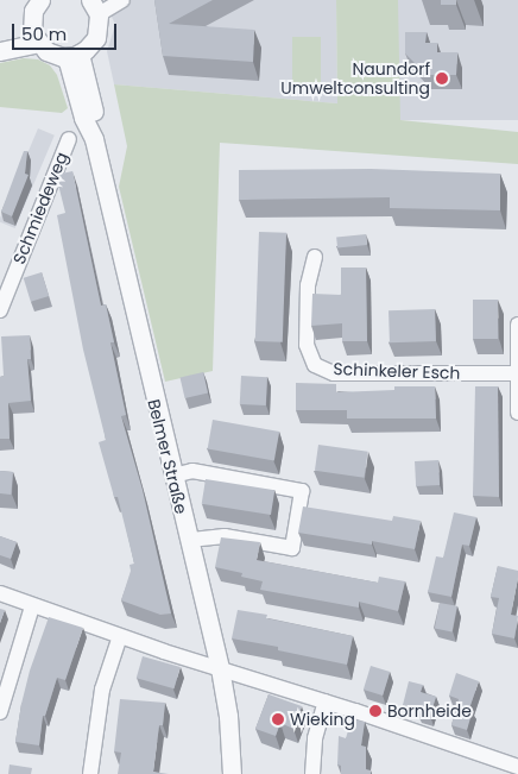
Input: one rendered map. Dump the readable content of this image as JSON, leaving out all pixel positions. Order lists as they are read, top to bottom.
{
  "streets": {
    "street": ["Schmiedeweg", "Schinkeler Esch", "Belmer Straße"]
  },
  "places": ["Naundorf Umweltconsulting", "Bornheide", "Wieking"],
  "scale_bar": "50 m"
}
